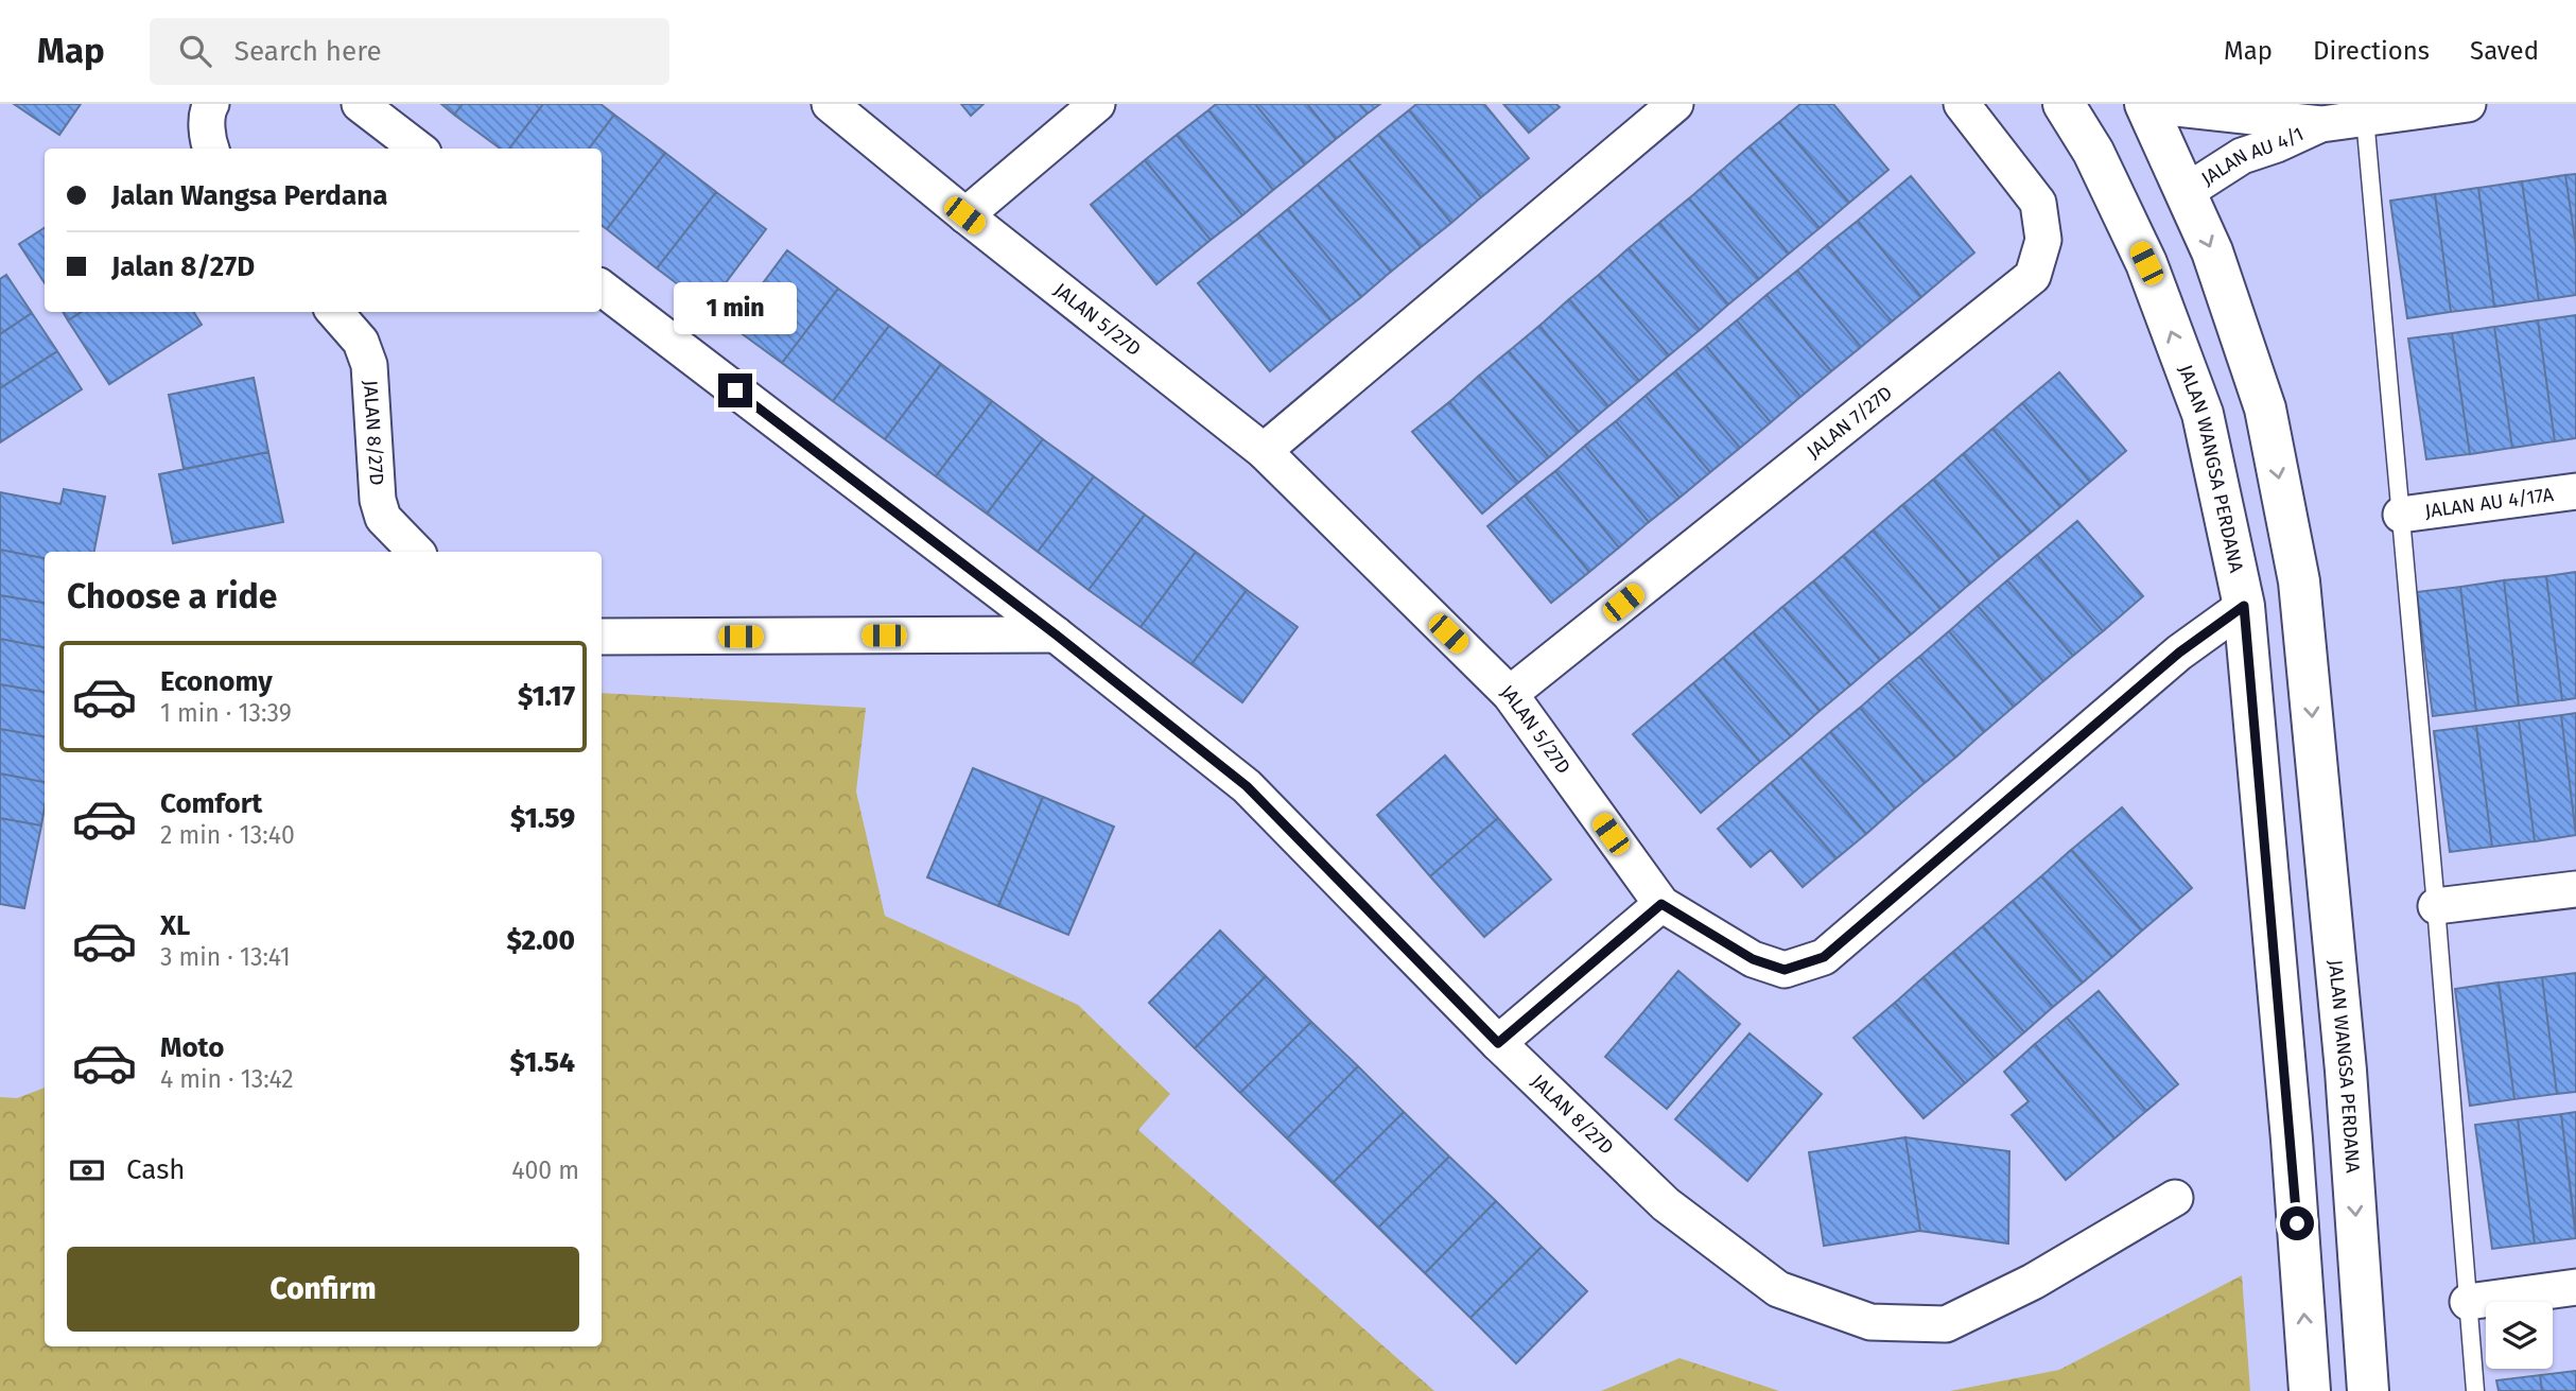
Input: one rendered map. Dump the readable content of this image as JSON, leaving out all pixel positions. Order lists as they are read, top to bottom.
{
  "streets": {
    "main road": ["JALAN WANGSA PERDANA"],
    "street": [
      "JALAN AU 4/1",
      "JALAN 5/27D",
      "JALAN 7/27D",
      "JALAN 8/27D",
      "JALAN AU 4/17A"
    ]
  },
  "crossings": [
    ["JALAN AU 4/1", "JALAN WANGSA PERDANA"],
    ["JALAN 5/27D", "JALAN 7/27D"],
    ["JALAN 5/27D", "JALAN WANGSA PERDANA"]
  ],
  "page": {
    "header": "Map",
    "search": "Search here",
    "nav": ["Map", "Directions", "Saved"],
    "banner": ["Jalan Wangsa Perdana", "Jalan 8/27D"],
    "bubble": "1 min",
    "heading": "Choose a ride",
    "list": [
      {
        "name": "Economy",
        "note": "1 min · 13:39",
        "value": "$1.17"
      },
      {
        "name": "Comfort",
        "note": "2 min · 13:40",
        "value": "$1.59"
      },
      {
        "name": "XL",
        "note": "3 min · 13:41",
        "value": "$2.00"
      },
      {
        "name": "Moto",
        "note": "4 min · 13:42",
        "value": "$1.54"
      }
    ],
    "pay": ["Cash", "400 m"],
    "buttons": "Confirm"
  }
}
